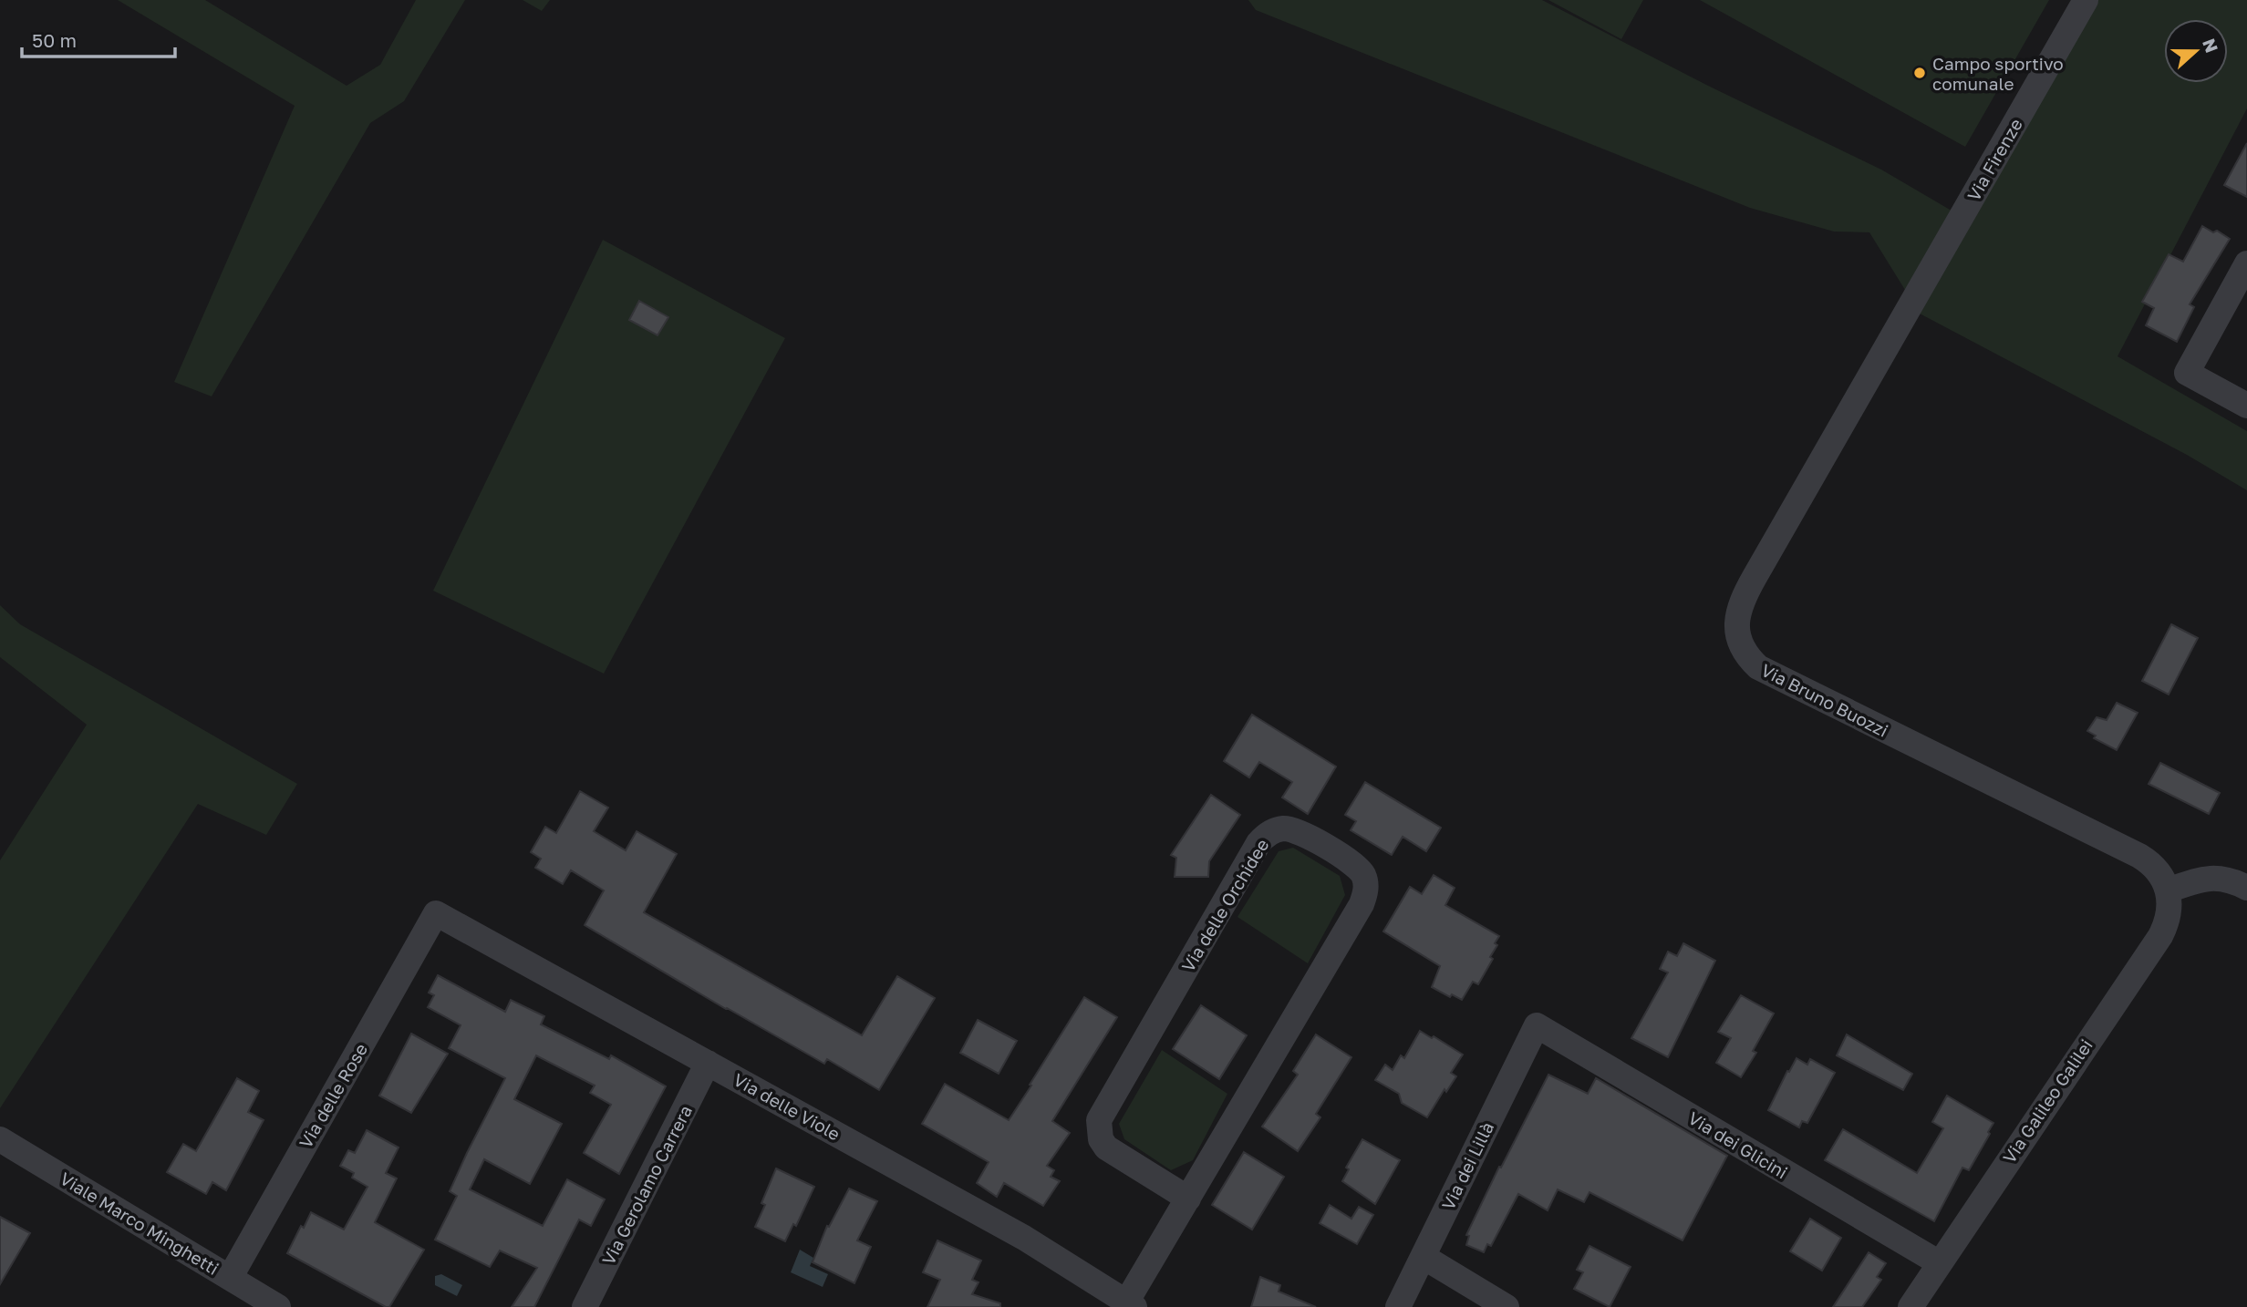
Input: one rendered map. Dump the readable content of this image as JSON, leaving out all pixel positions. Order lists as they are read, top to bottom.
{
  "streets": {
    "street": [
      "Via Firenze",
      "Via Bruno Buozzi",
      "Via delle Orchidee",
      "Via delle Rose",
      "Via Galileo Galilei",
      "Via delle Viole",
      "Via dei Glicini",
      "Via dei Lillà",
      "Via Gerolamo Carrera",
      "Viale Marco Minghetti"
    ]
  },
  "crossings": [
    ["Via Firenze", "Via Bruno Buozzi"],
    ["Via Bruno Buozzi", "Via Galileo Galilei"],
    ["Via delle Orchidee", "Via delle Viole"],
    ["Via delle Rose", "Via delle Viole"],
    ["Via delle Rose", "Viale Marco Minghetti"],
    ["Via Galileo Galilei", "Via dei Glicini"],
    ["Via delle Viole", "Via Gerolamo Carrera"],
    ["Via dei Glicini", "Via dei Lillà"]
  ],
  "places": ["Campo sportivo comunale"],
  "scale_bar": "50 m",
  "north": "right"
}
